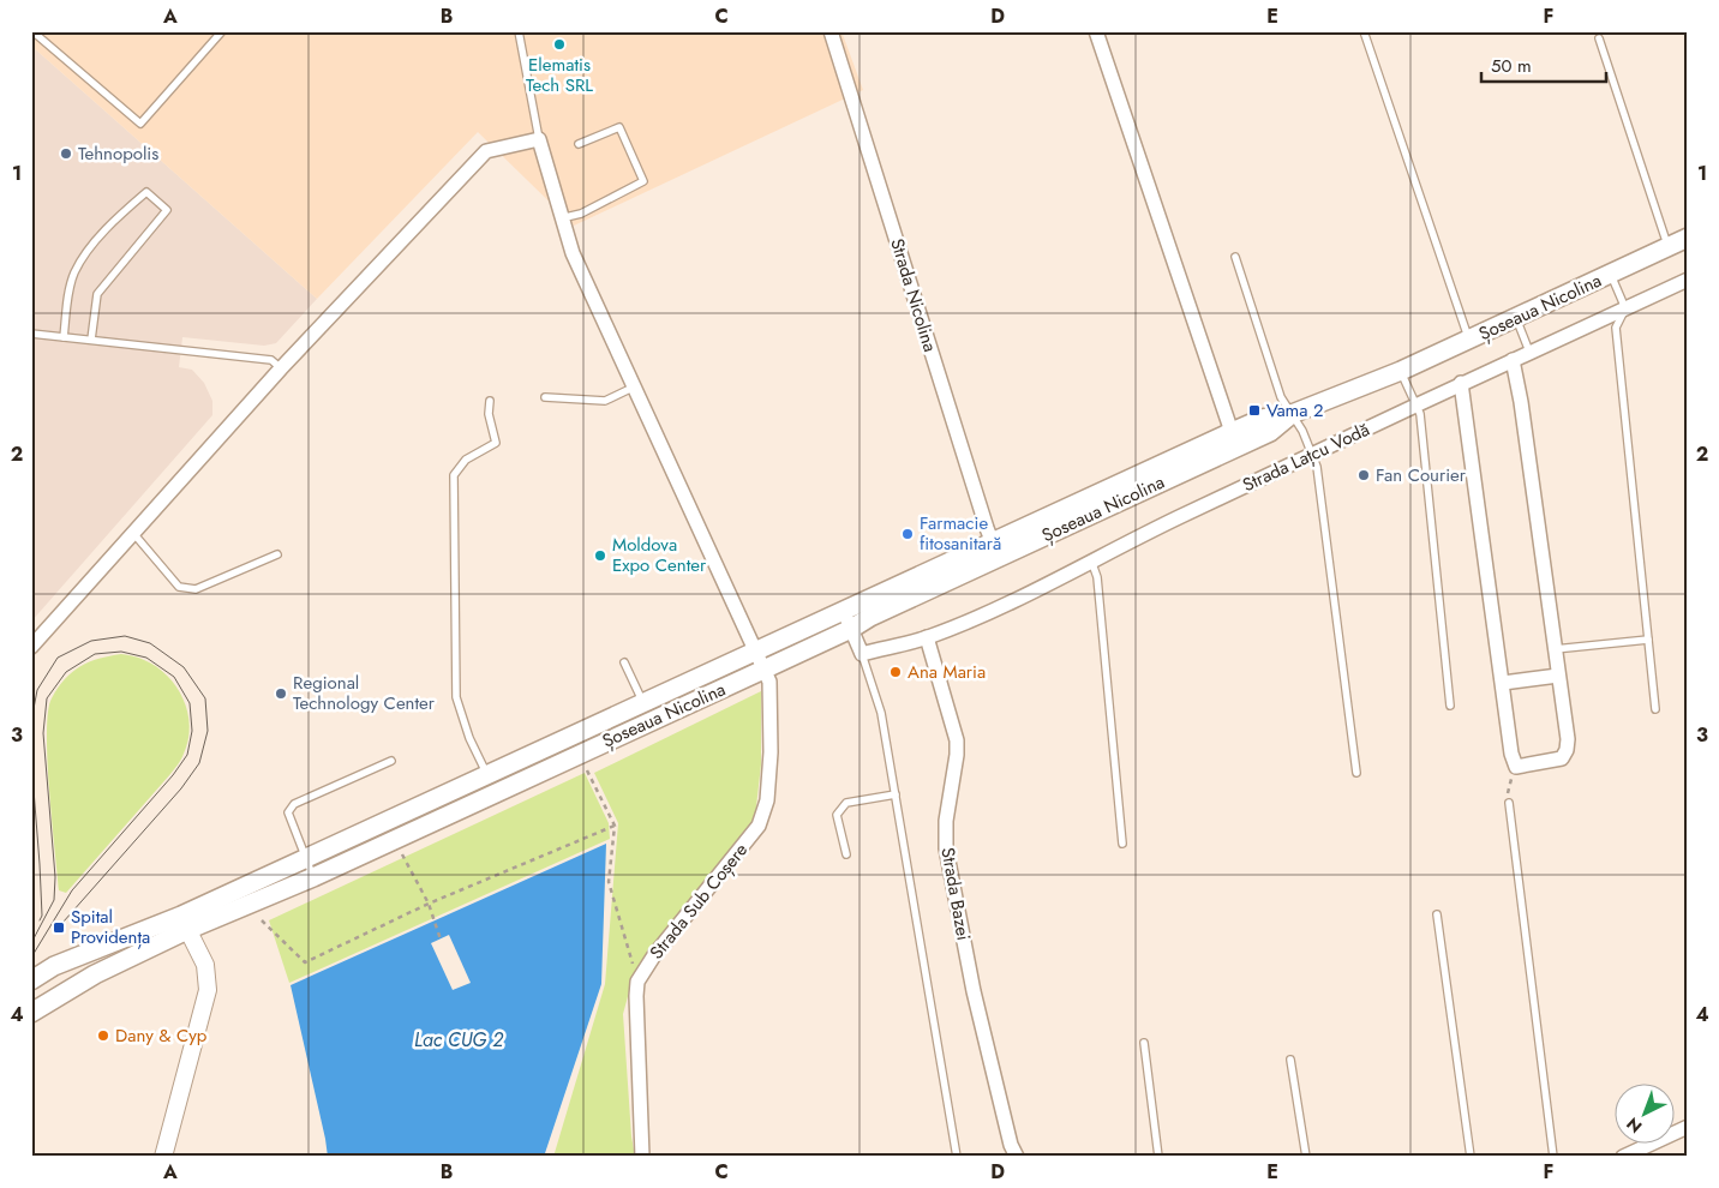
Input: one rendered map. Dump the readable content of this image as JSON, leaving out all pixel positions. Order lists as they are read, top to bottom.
{
  "streets": {
    "main road": ["Șoseaua Nicolina"],
    "street": [
      "Strada Nicolina",
      "Strada Lațcu Vodă",
      "Strada Bazei",
      "Strada Sub Coșere"
    ]
  },
  "crossings": [
    ["Strada Nicolina", "Șoseaua Nicolina"],
    ["Șoseaua Nicolina", "Strada Sub Coșere"],
    ["Strada Lațcu Vodă", "Strada Bazei"]
  ],
  "water": ["Lac CUG 2"],
  "places": {
    "other": [
      "Elematis Tech SRL",
      "Tehnopolis",
      "Fan Courier",
      "Farmacie fitosanitară",
      "Moldova Expo Center",
      "Ana Maria",
      "Regional Technology Center",
      "Dany & Cyp"
    ],
    "transit": ["Vama 2", "Spital Providența"]
  },
  "scale_bar": "50 m",
  "north": "bottom left",
  "grid": {
    "columns": [
      "A",
      "B",
      "C",
      "D",
      "E",
      "F"
    ],
    "rows": [
      "1",
      "2",
      "3",
      "4"
    ]
  }
}
